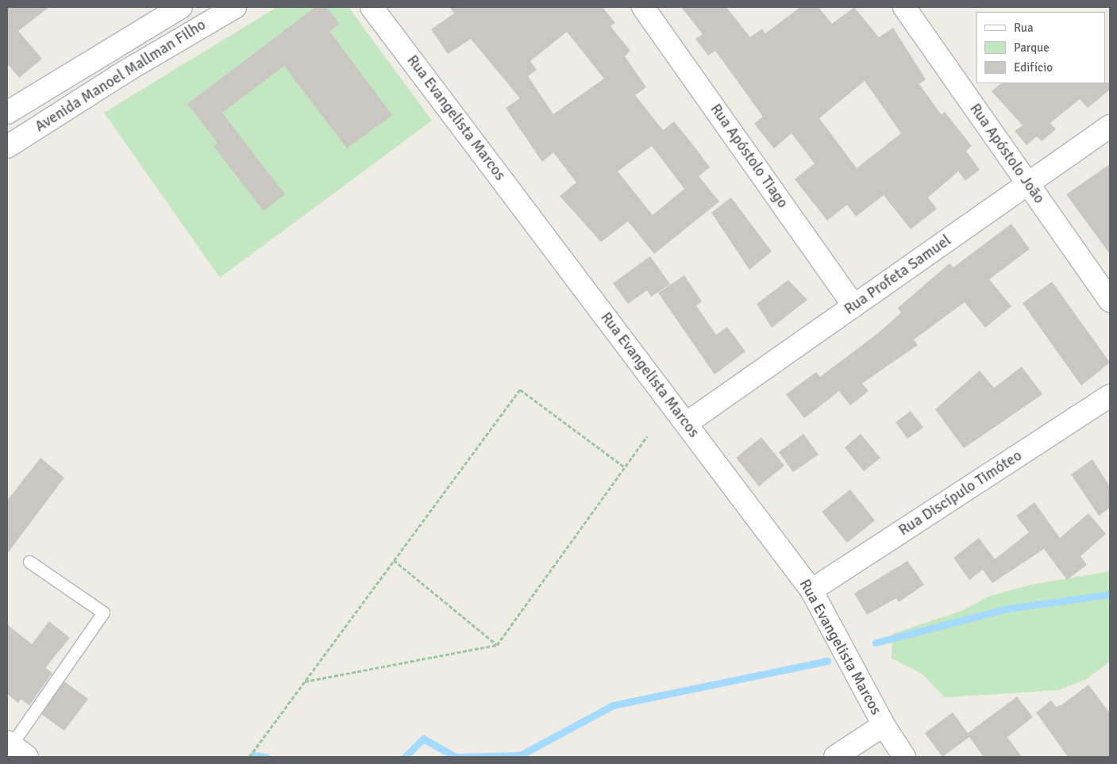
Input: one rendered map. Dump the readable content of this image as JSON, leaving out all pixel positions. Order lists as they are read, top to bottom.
{
  "streets": {
    "street": [
      "Avenida Manoel Mallman Filho",
      "Rua Evangelista Marcos",
      "Rua Apóstolo João",
      "Rua Apóstolo Tiago",
      "Rua Profeta Samuel",
      "Rua Discípulo Timóteo"
    ]
  },
  "crossings": [
    ["Rua Evangelista Marcos", "Rua Profeta Samuel"],
    ["Rua Evangelista Marcos", "Rua Discípulo Timóteo"],
    ["Rua Apóstolo João", "Rua Profeta Samuel"],
    ["Rua Apóstolo Tiago", "Rua Profeta Samuel"]
  ],
  "legend": ["Rua", "Parque", "Edifício"]
}
